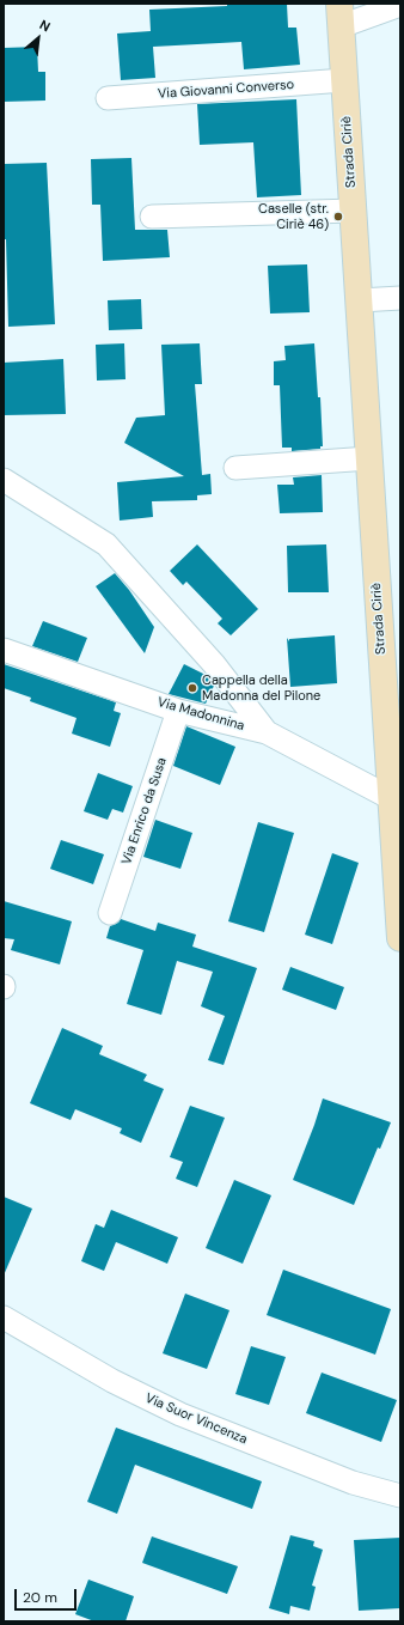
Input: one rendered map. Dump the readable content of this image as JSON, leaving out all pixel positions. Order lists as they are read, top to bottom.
{
  "streets": {
    "street": [
      "Via Giovanni Converso",
      "Strada Ciriè",
      "Via Madonnina",
      "Via Enrico da Susa",
      "Via Suor Vincenza"
    ]
  },
  "crossings": [
    ["Via Giovanni Converso", "Strada Ciriè"],
    ["Strada Ciriè", "Via Madonnina"],
    ["Via Madonnina", "Via Enrico da Susa"]
  ],
  "places": ["Caselle (str. Ciriè 46)", "Cappella della Madonna del Pilone"],
  "scale_bar": "20 m",
  "north": "top right"
}
